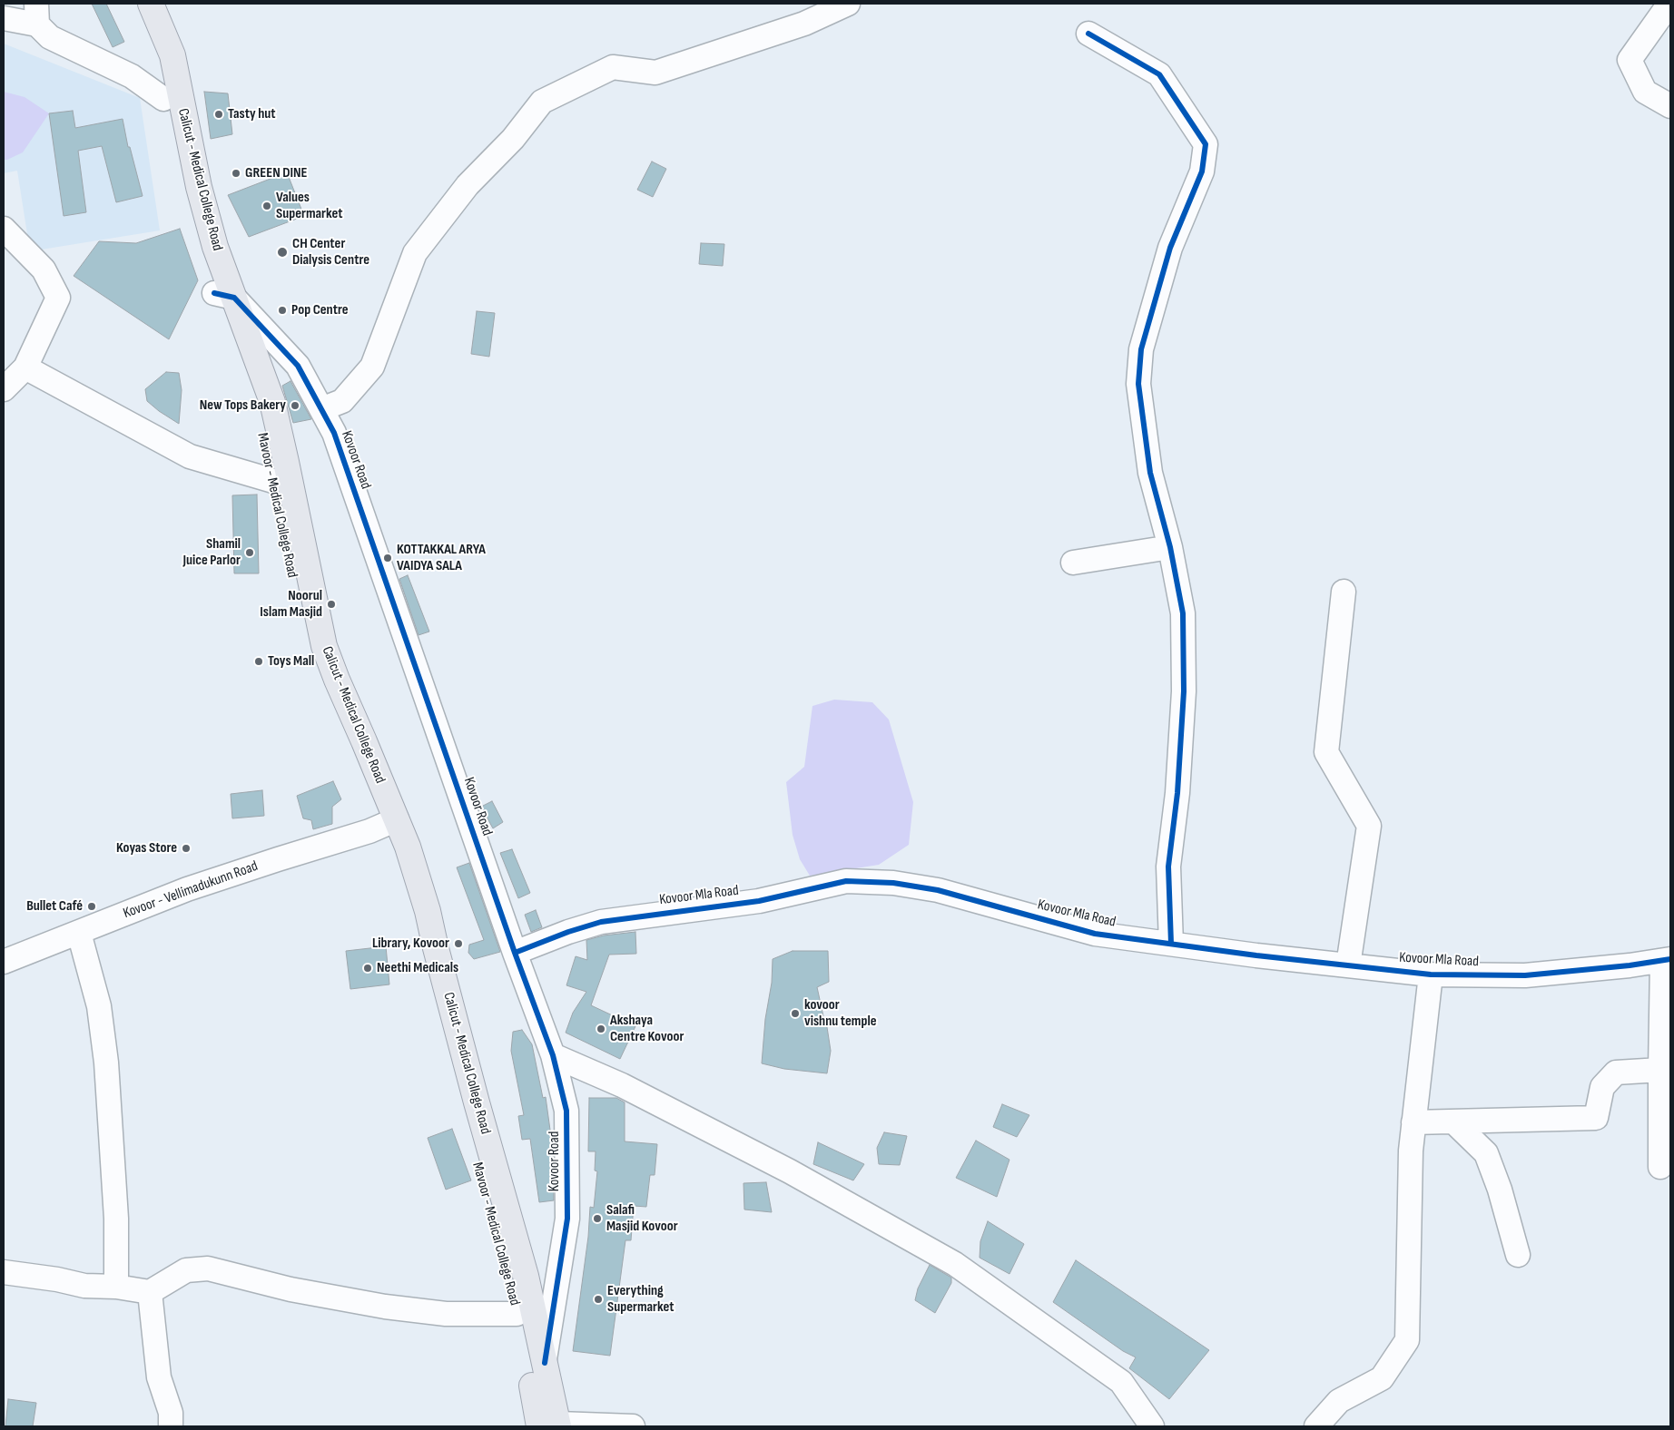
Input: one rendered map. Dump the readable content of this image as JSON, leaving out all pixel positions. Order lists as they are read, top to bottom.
{
  "streets": {
    "main road": ["Calicut - Medical College Road", "Mavoor - Medical College Road"],
    "street": ["Kovoor Road", "Kovoor - Vellimadukunn Road", "Kovoor Mla Road"]
  },
  "crossings": [
    ["Calicut - Medical College Road", "Kovoor Road"],
    ["Calicut - Medical College Road", "Mavoor - Medical College Road"],
    ["Calicut - Medical College Road", "Kovoor - Vellimadukunn Road"],
    ["Kovoor Road", "Mavoor - Medical College Road"],
    ["Kovoor Road", "Kovoor Mla Road"],
    ["Mavoor - Medical College Road", "Kovoor - Vellimadukunn Road"]
  ],
  "places": [
    "Tasty hut",
    "GREEN DINE",
    "Values Supermarket",
    "CH Center Dialysis Centre",
    "Pop Centre",
    "New Tops Bakery",
    "Shamil Juice Parlor",
    "KOTTAKKAL ARYA VAIDYA SALA",
    "Noorul Islam Masjid",
    "Toys Mall",
    "Koyas Store",
    "Bullet Café",
    "Library, Kovoor",
    "Neethi Medicals",
    "kovoor vishnu temple",
    "Akshaya Centre Kovoor",
    "Salafi Masjid Kovoor",
    "Everything Supermarket"
  ]
}
